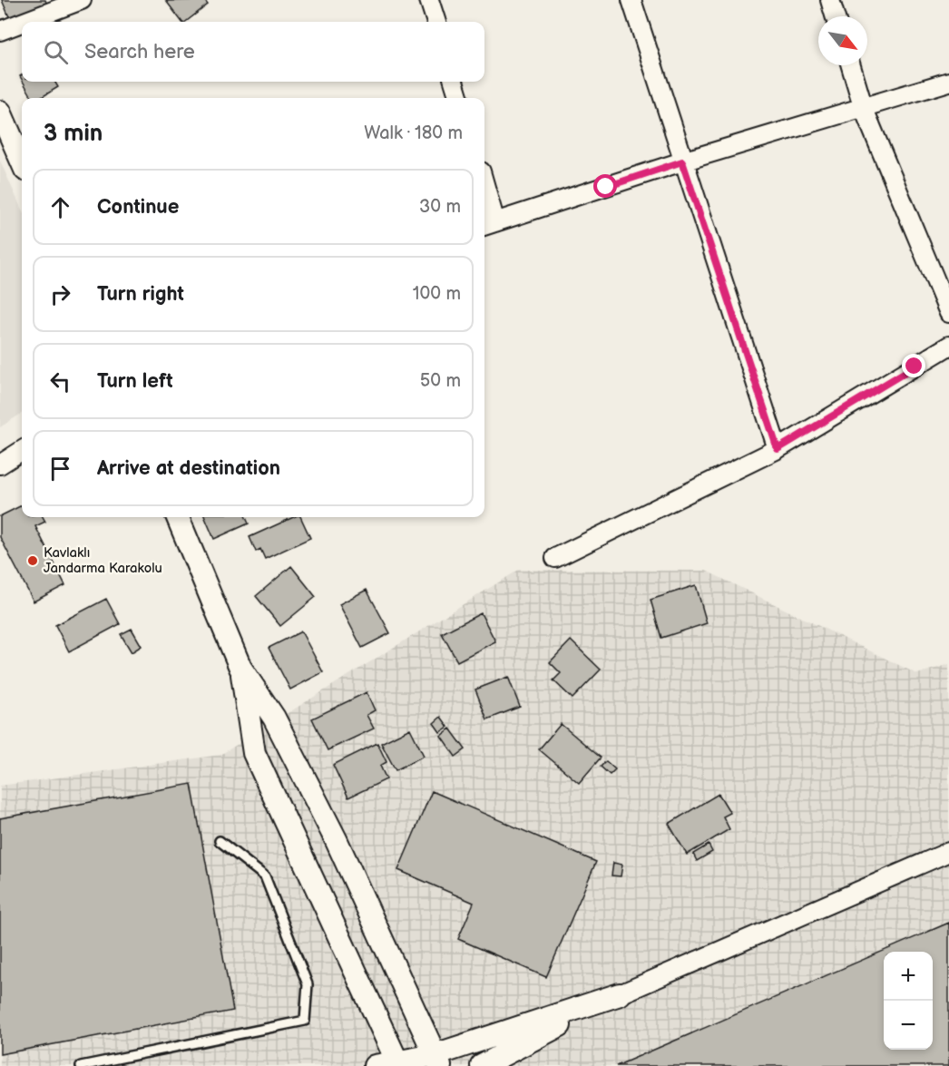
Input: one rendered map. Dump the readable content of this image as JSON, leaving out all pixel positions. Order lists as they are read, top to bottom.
{
  "places": ["Kavlaklı Jandarma Karakolu"],
  "north": "bottom right",
  "page": {
    "search": "Search here",
    "heading": ["3 min", "Walk · 180 m"],
    "list": [
      ["Continue", "30 m"],
      ["Turn right", "100 m"],
      ["Turn left", "50 m"],
      "Arrive at destination"
    ],
    "map_buttons": ["+", "−"]
  }
}
